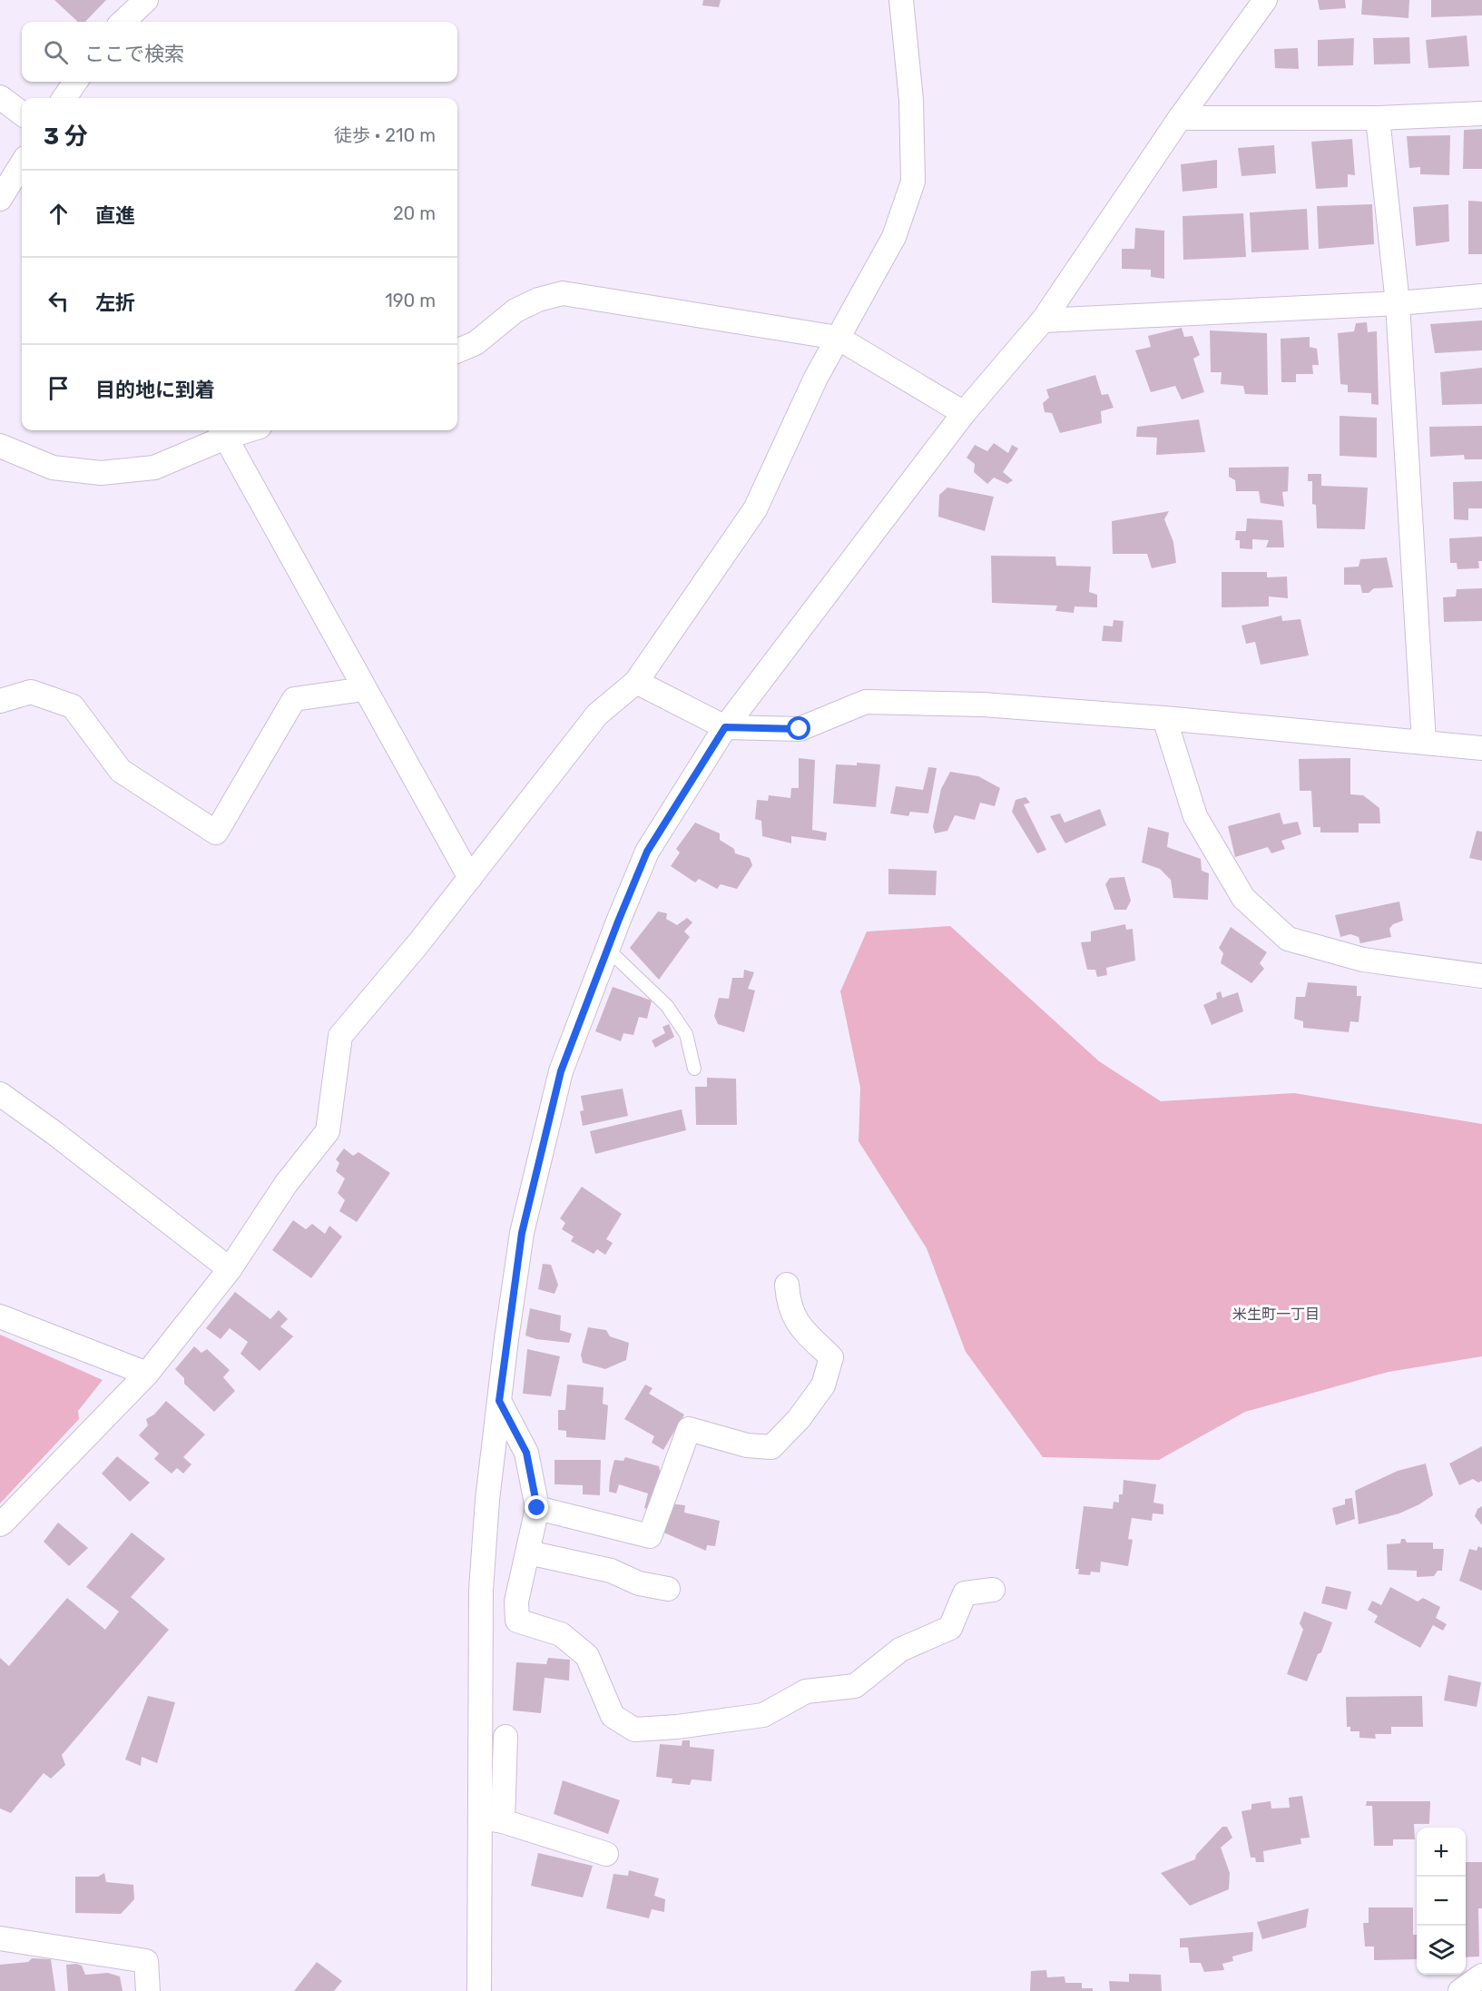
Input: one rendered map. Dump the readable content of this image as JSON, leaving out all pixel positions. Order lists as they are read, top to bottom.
{
  "districts": ["米生町一丁目"],
  "page": {
    "search": "ここで検索",
    "heading": ["3 分", "徒歩 · 210 m"],
    "list": [
      ["直進", "20 m"],
      ["左折", "190 m"],
      "目的地に到着"
    ],
    "map_buttons": ["+", "−"]
  }
}
